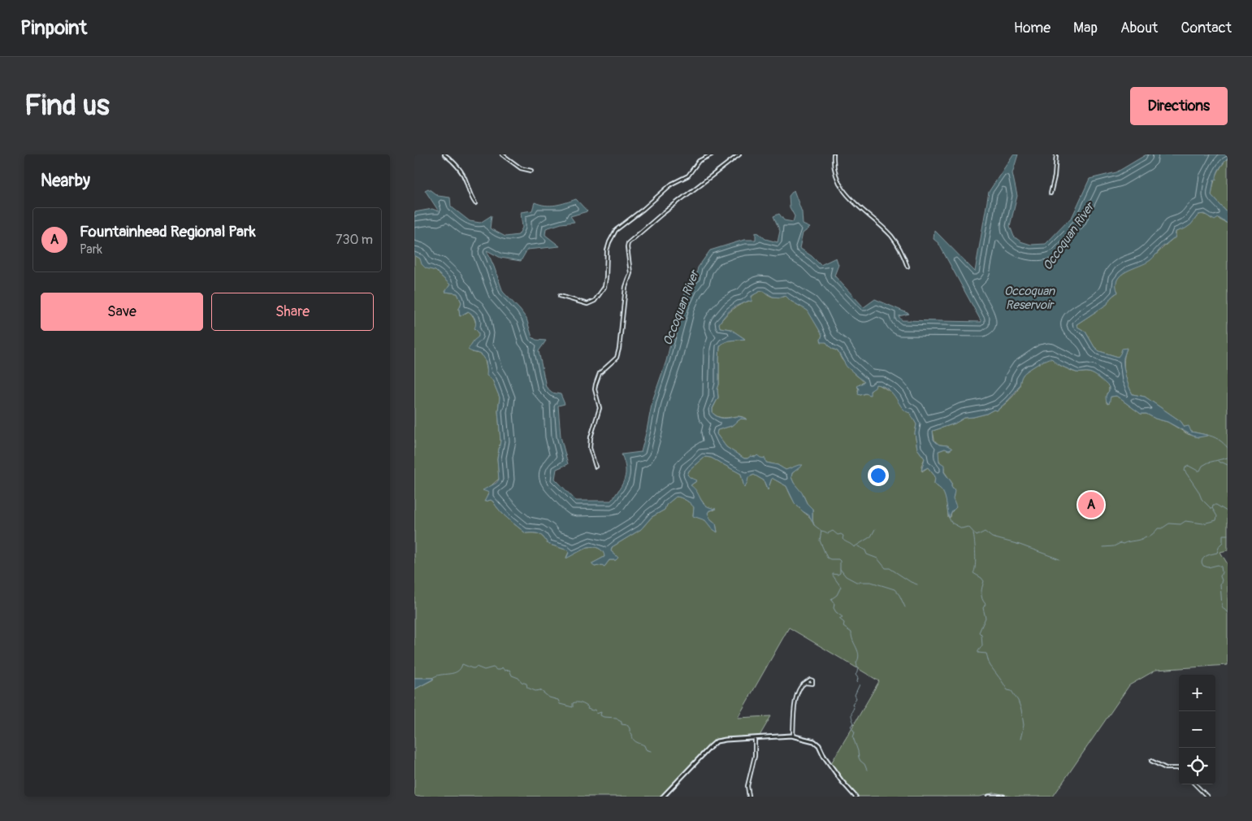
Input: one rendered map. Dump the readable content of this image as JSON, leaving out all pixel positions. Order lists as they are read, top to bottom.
{
  "water": ["Occoquan River", "Occoquan Reservoir"],
  "page": {
    "header": "Pinpoint",
    "nav": [
      "Home",
      "Map",
      "About",
      "Contact"
    ],
    "buttons": [
      "Directions",
      ["Save", "Share"]
    ],
    "title": "Find us",
    "heading": "Nearby",
    "list": [
      {
        "mark": "A",
        "name": "Fountainhead Regional Park",
        "note": "Park",
        "value": "730 m"
      }
    ],
    "pins": "A",
    "map_buttons": ["+", "−"]
  }
}
